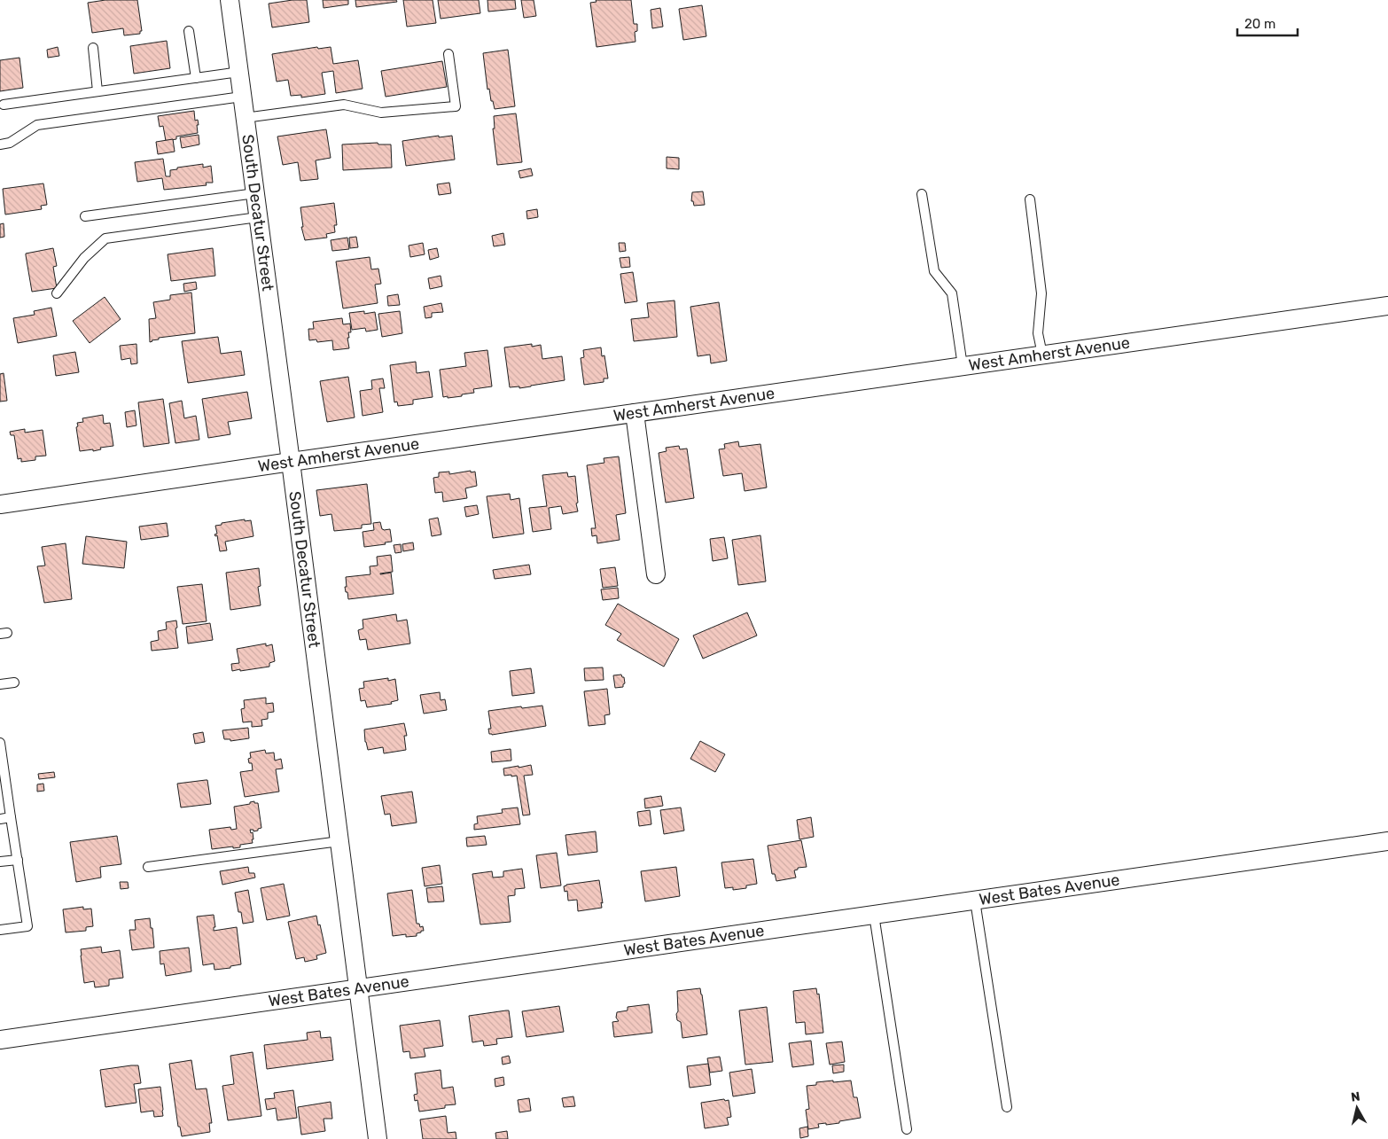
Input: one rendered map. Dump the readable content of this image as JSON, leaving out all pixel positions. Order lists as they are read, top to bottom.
{
  "streets": {
    "street": ["South Decatur Street", "West Amherst Avenue", "West Bates Avenue"]
  },
  "crossings": [
    ["South Decatur Street", "West Amherst Avenue"],
    ["South Decatur Street", "West Bates Avenue"]
  ],
  "scale_bar": "20 m",
  "north": "top"
}
